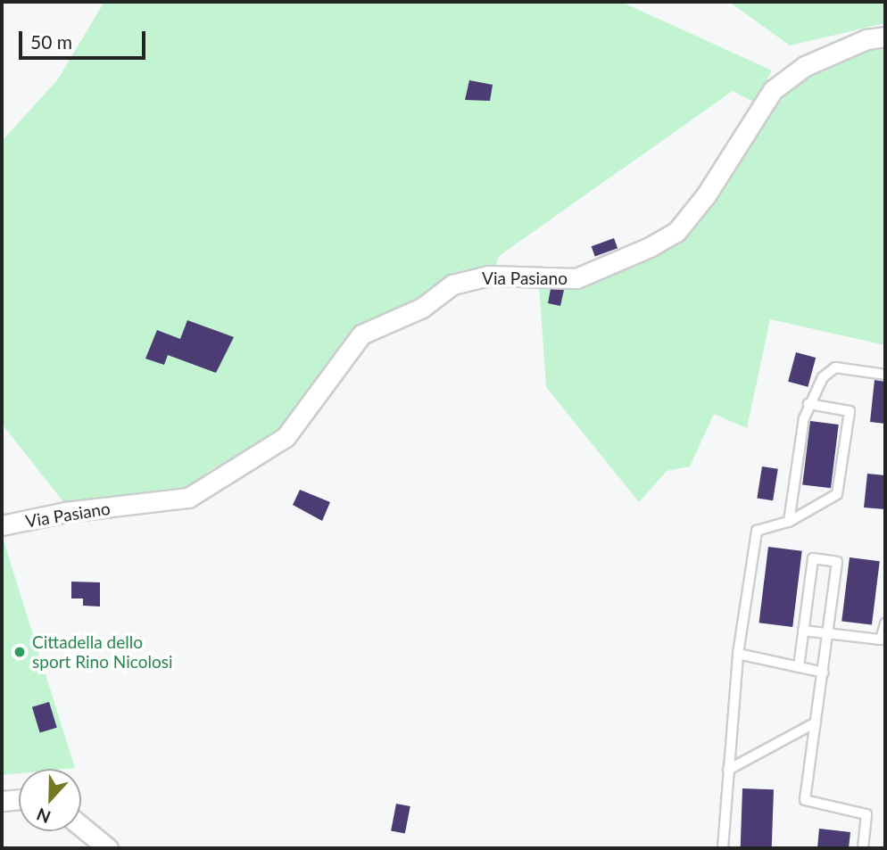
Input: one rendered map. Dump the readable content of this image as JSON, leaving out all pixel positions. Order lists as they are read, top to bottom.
{
  "streets": {
    "street": ["Via Pasiano"]
  },
  "places": ["Cittadella dello sport Rino Nicolosi"],
  "scale_bar": "50 m",
  "north": "bottom"
}
